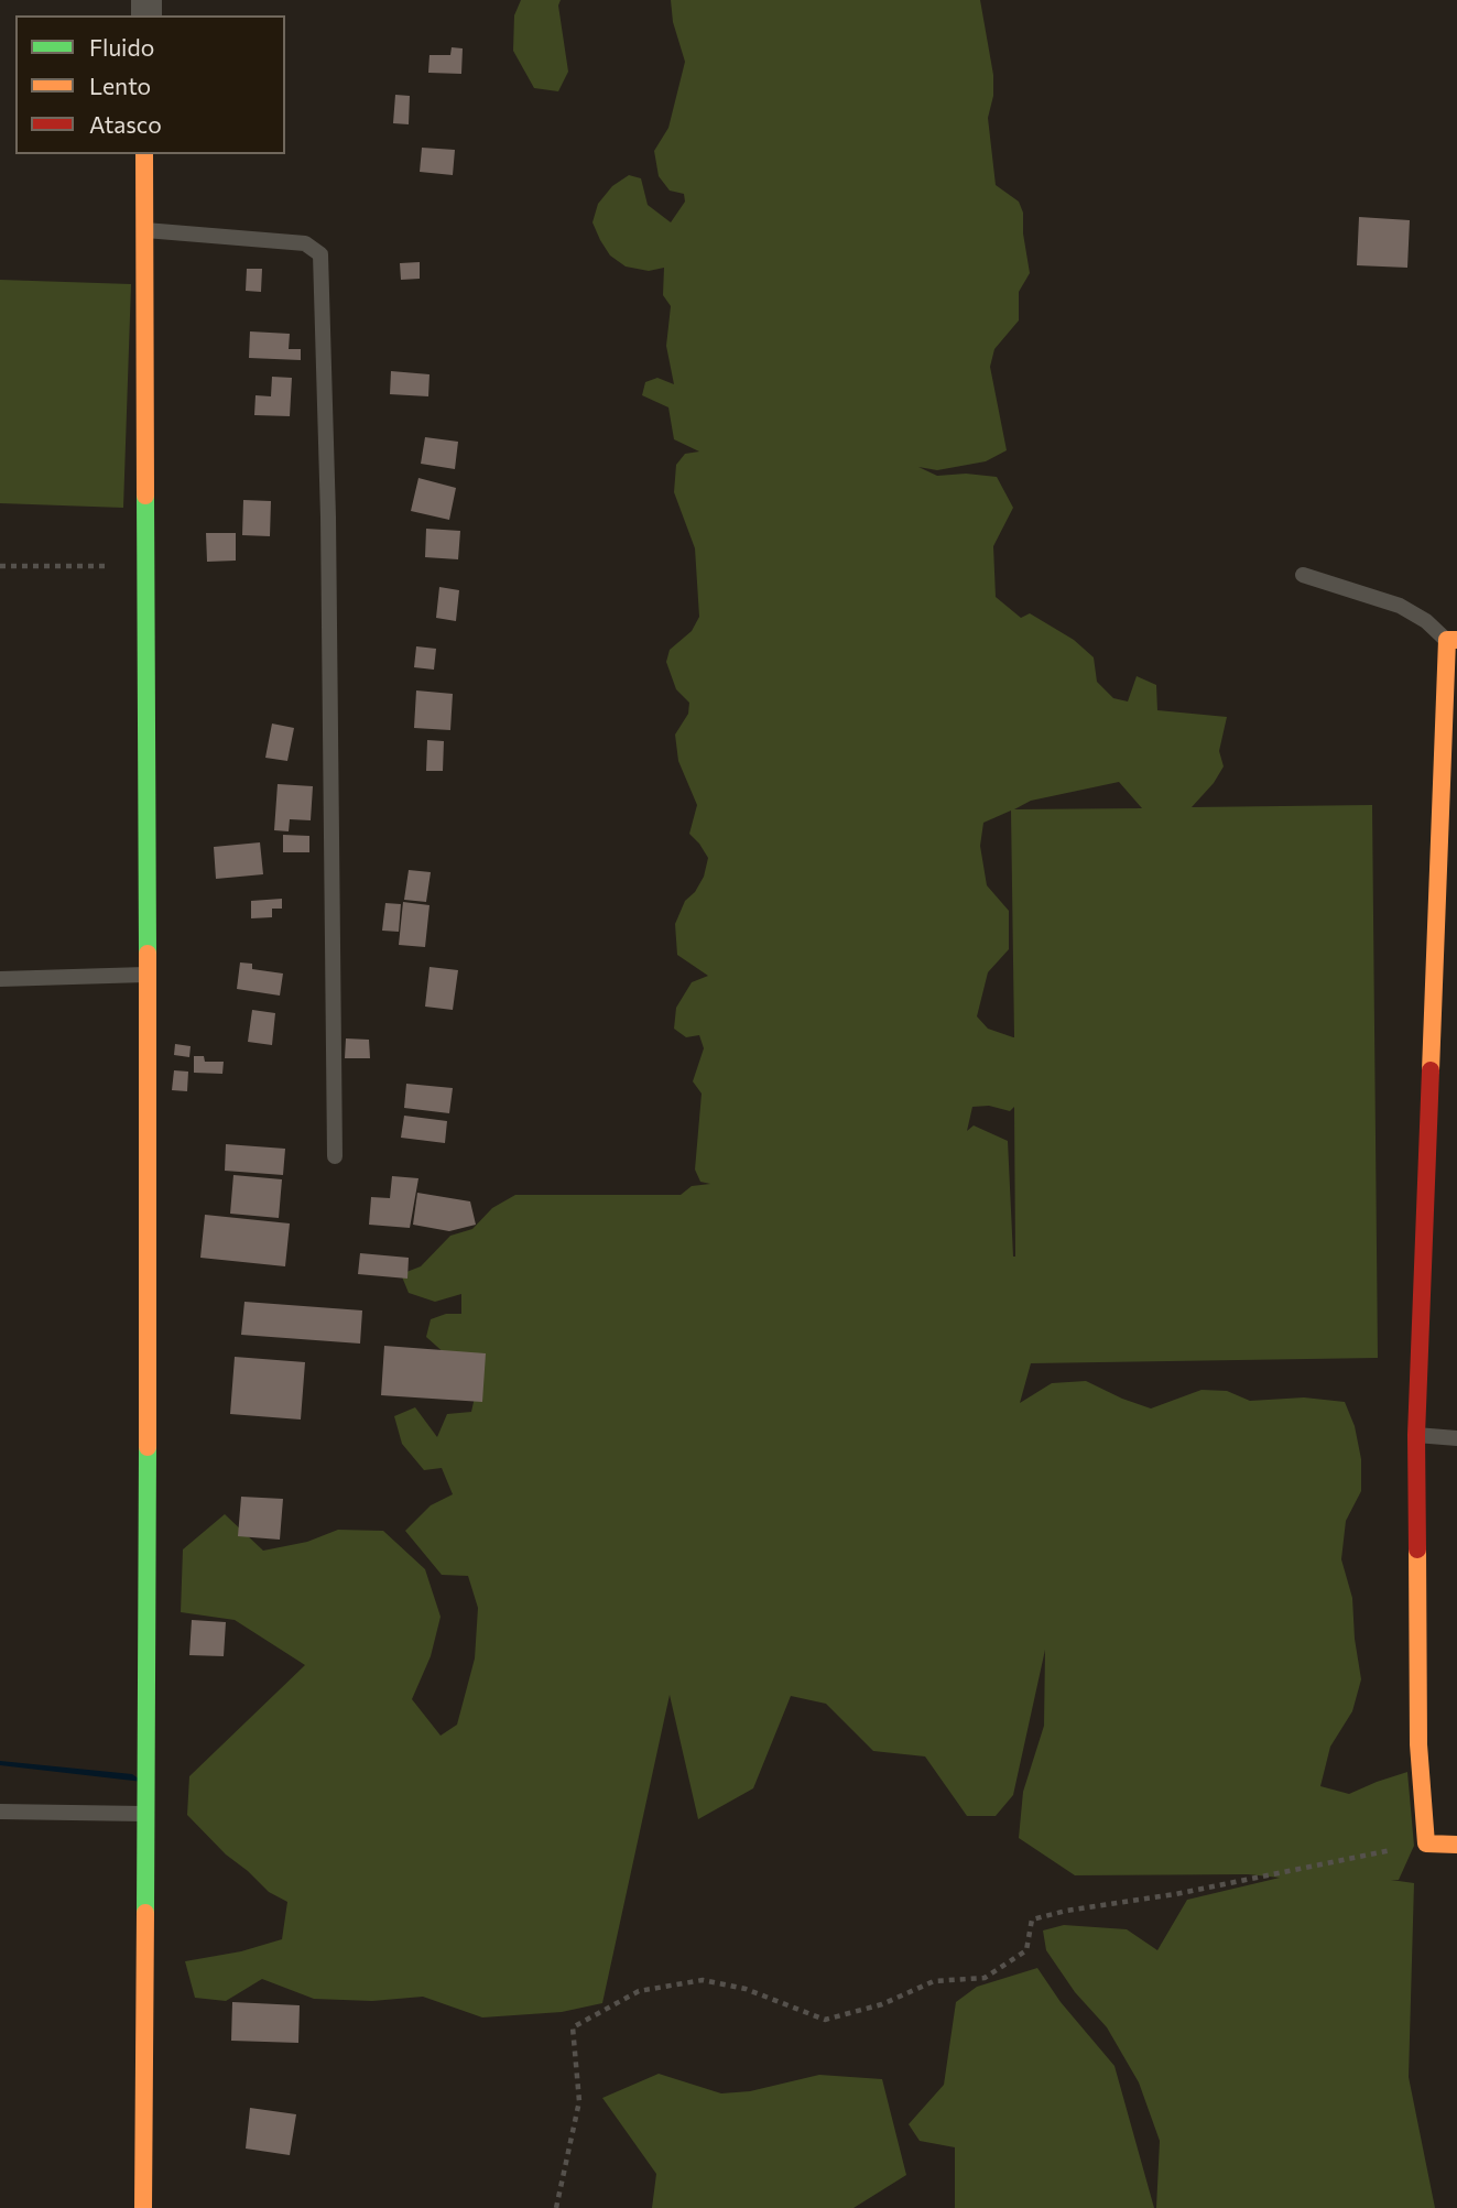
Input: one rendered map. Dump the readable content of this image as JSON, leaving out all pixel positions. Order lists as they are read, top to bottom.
{
  "legend": ["Fluido", "Lento", "Atasco"]
}
